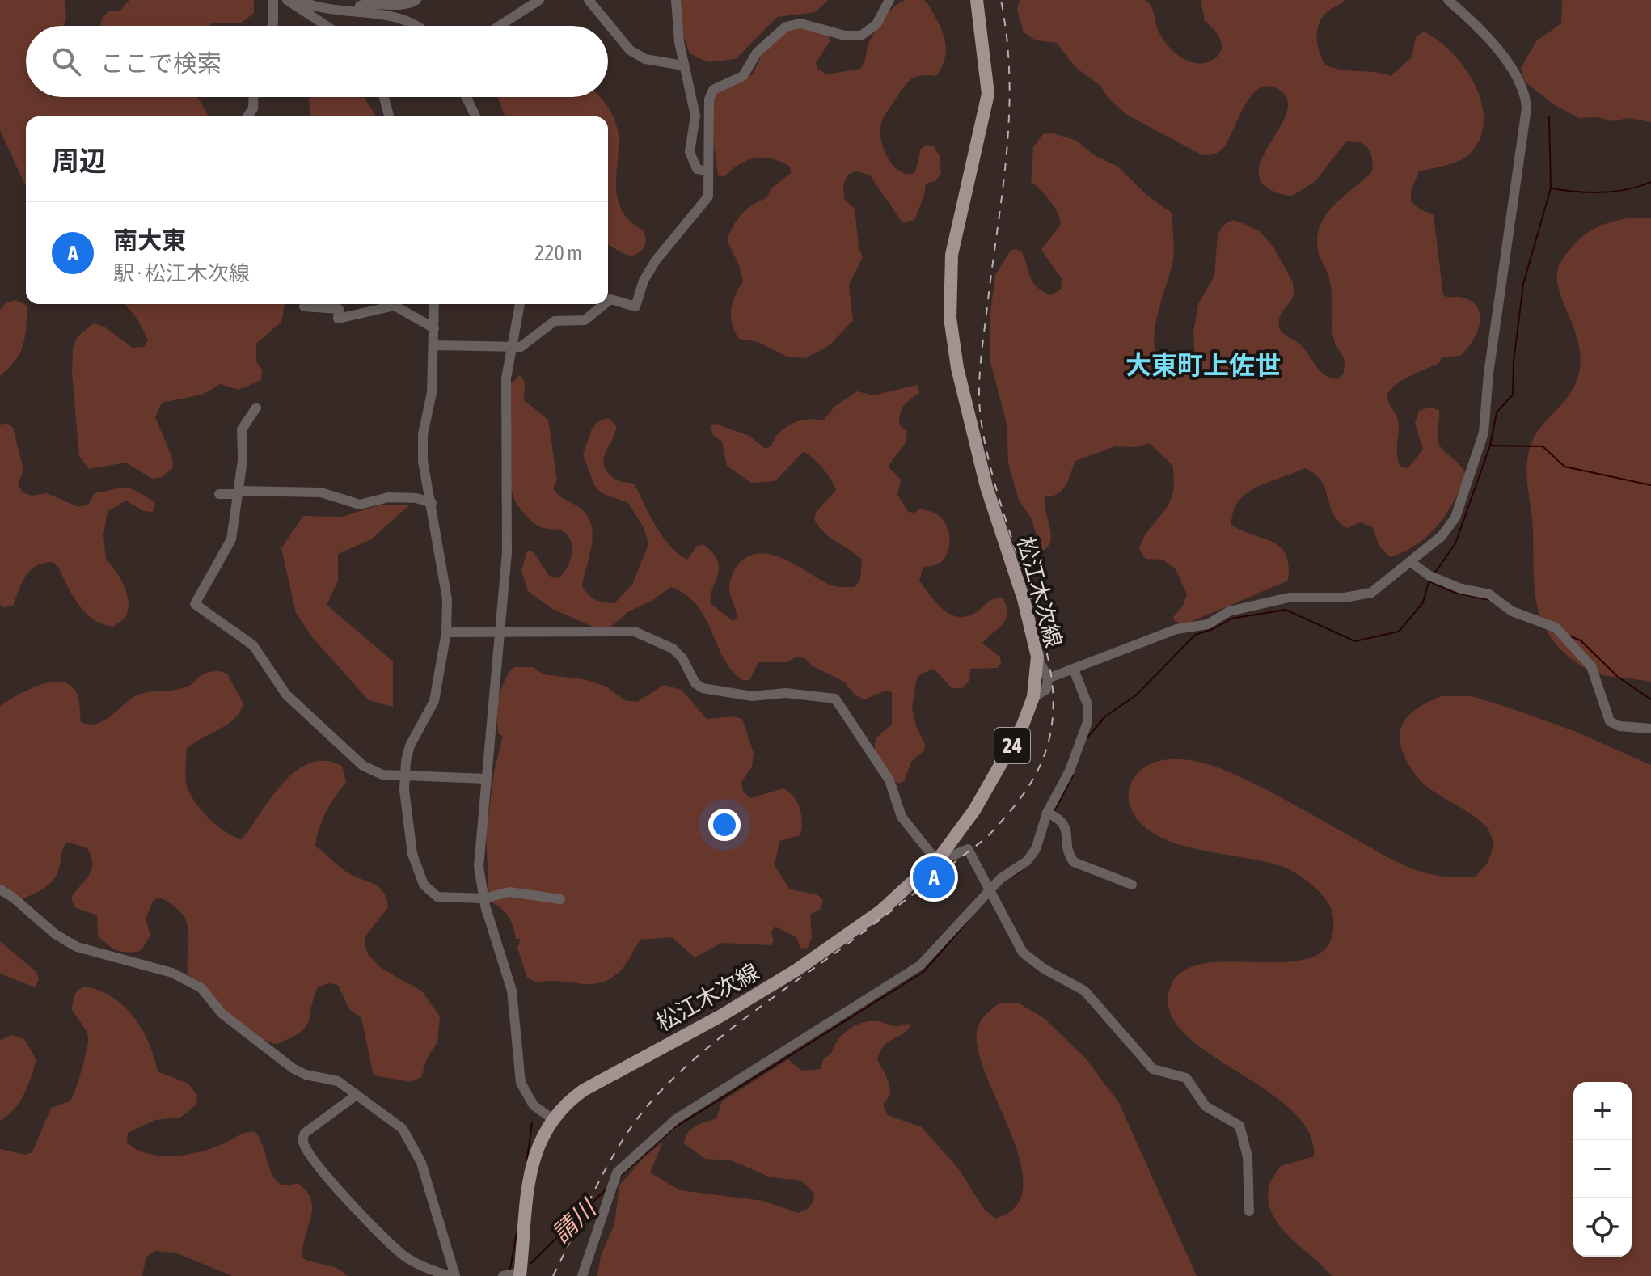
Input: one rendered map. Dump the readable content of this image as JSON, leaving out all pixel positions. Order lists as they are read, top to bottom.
{
  "streets": {
    "main road": ["松江木次線", "24"]
  },
  "districts": ["大東町上佐世"],
  "water": ["請川"],
  "page": {
    "search": "ここで検索",
    "heading": "周辺",
    "list": [
      {
        "mark": "A",
        "name": "南大東",
        "note": "駅 · 松江木次線",
        "value": "220 m"
      }
    ],
    "pins": "A",
    "map_buttons": ["+", "−"]
  }
}
